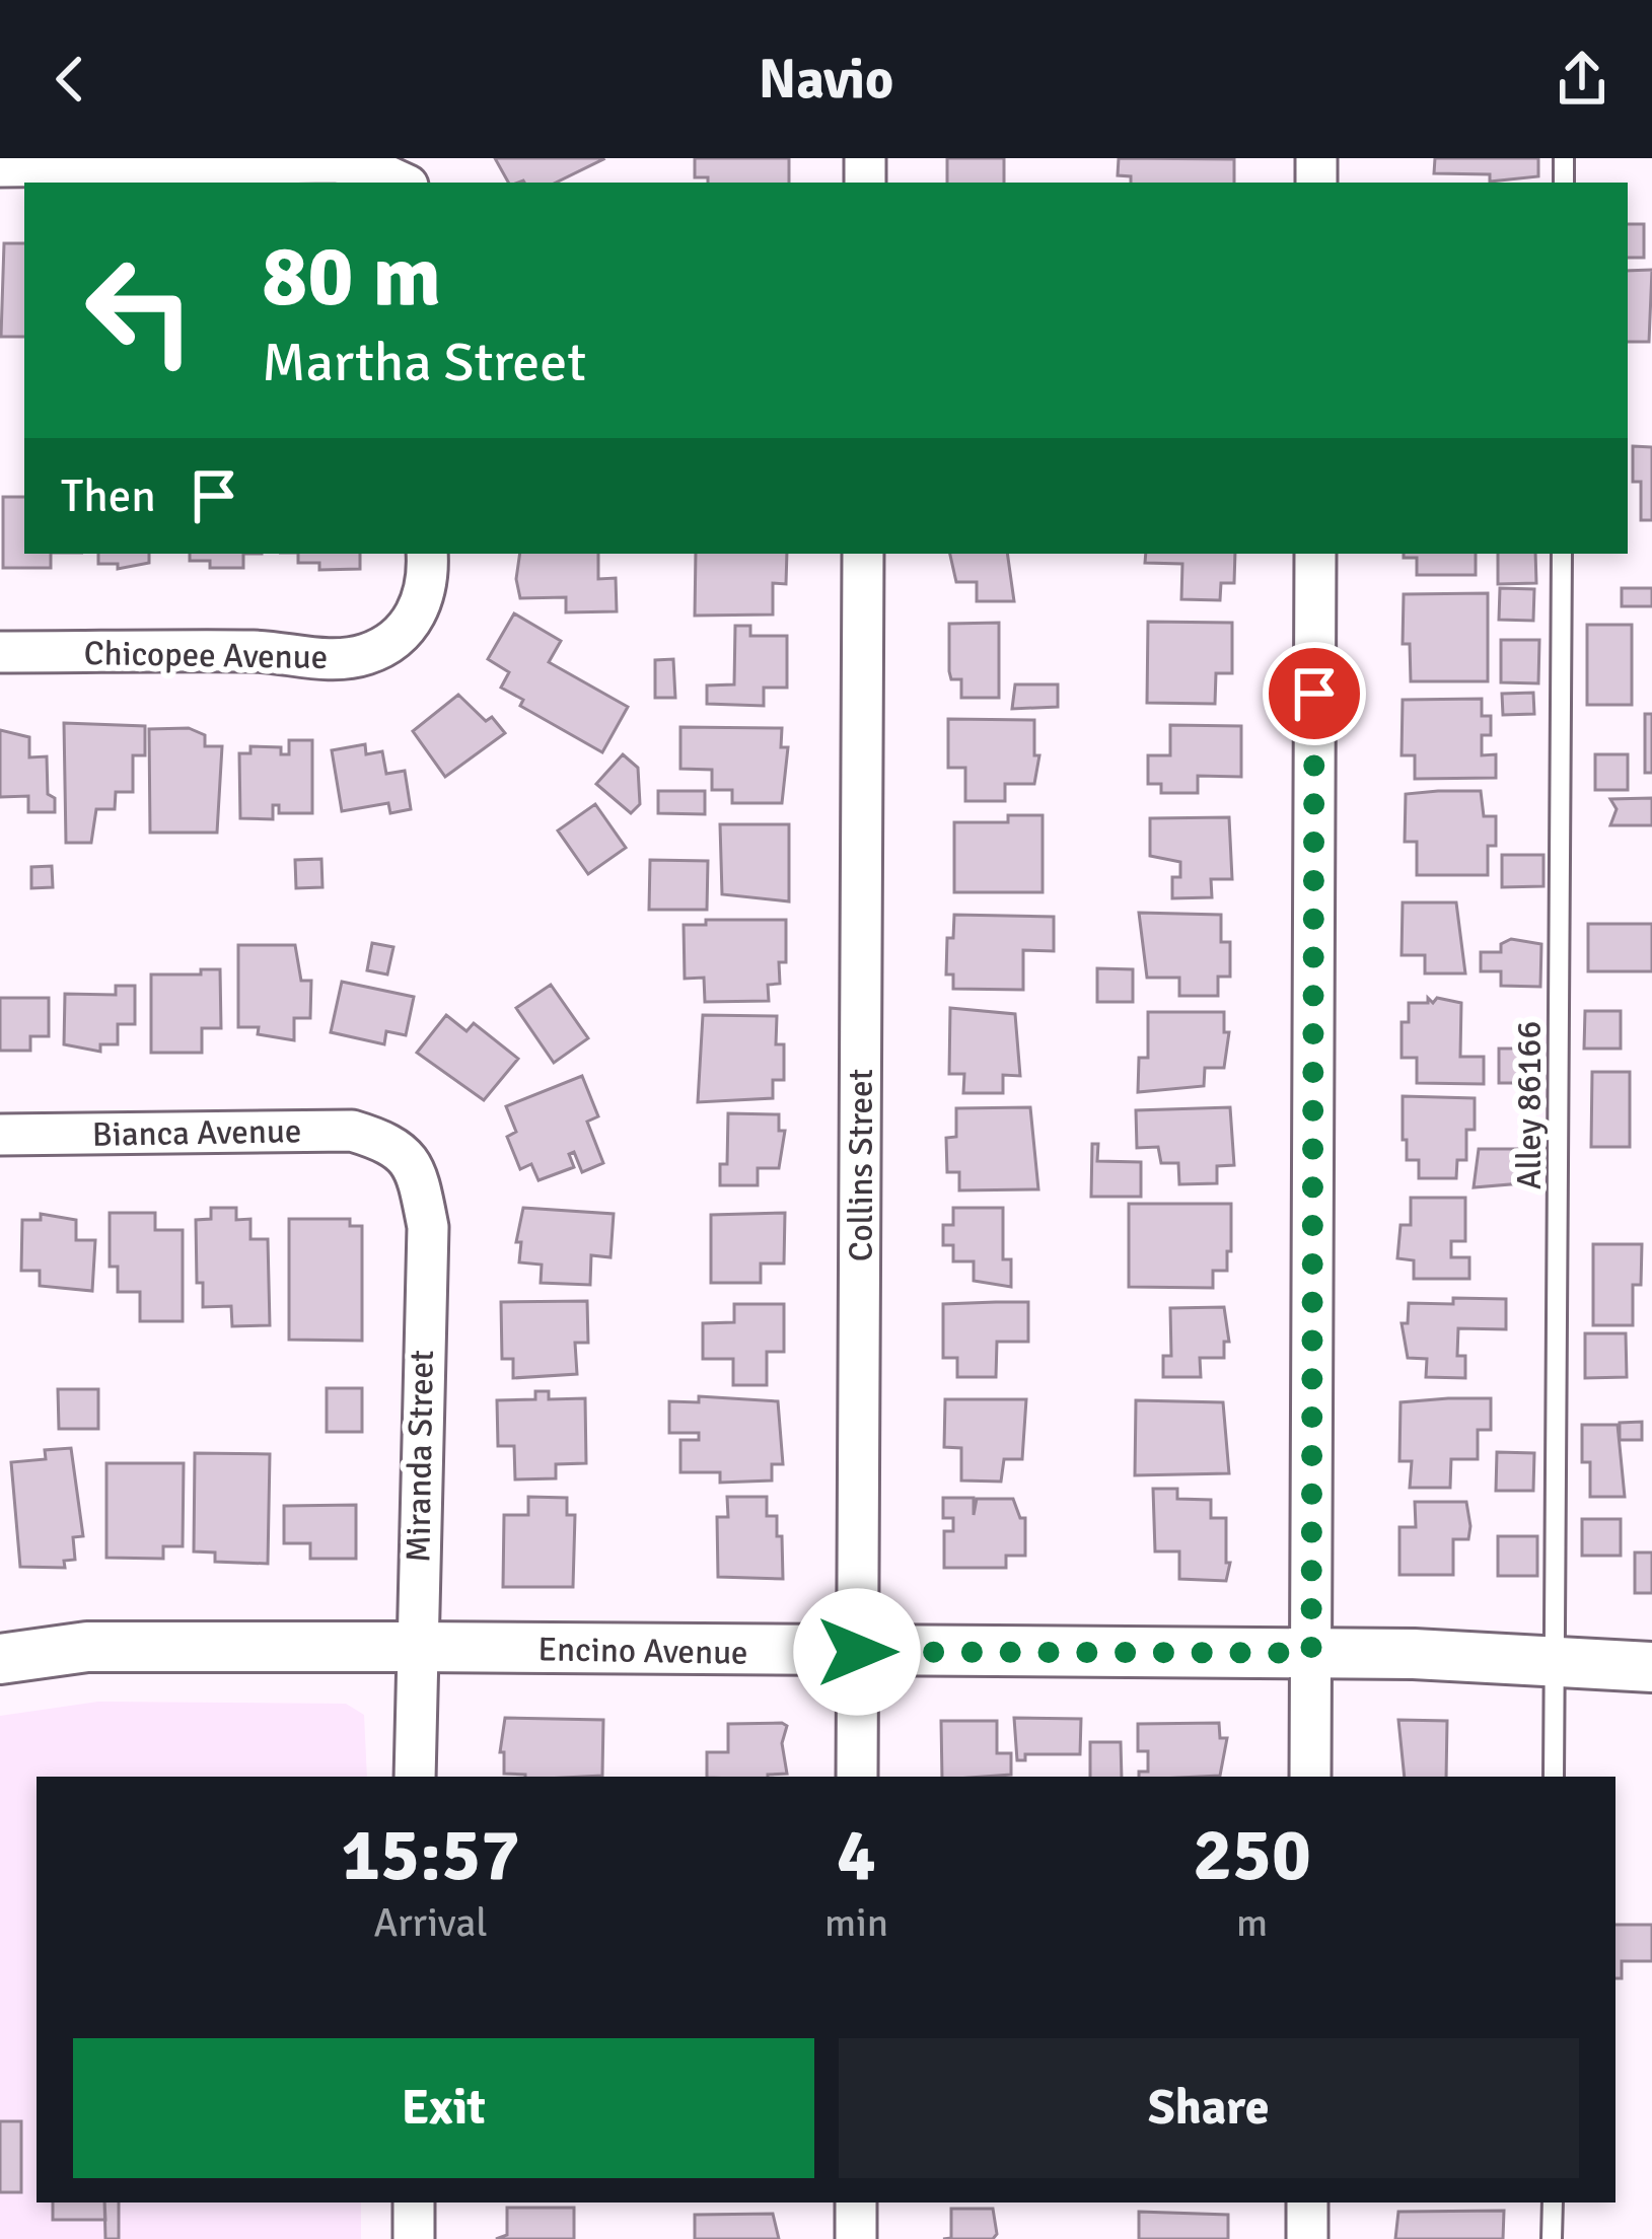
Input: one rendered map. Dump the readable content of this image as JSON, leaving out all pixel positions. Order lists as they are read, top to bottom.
{
  "streets": {
    "street": [
      "Chicopee Avenue",
      "Bianca Avenue",
      "Collins Street",
      "Miranda Street",
      "Encino Avenue"
    ],
    "lane": ["Alley 86166"]
  },
  "crossings": [
    ["Alley 86166", "Encino Avenue"],
    ["Bianca Avenue", "Miranda Street"],
    ["Collins Street", "Encino Avenue"],
    ["Miranda Street", "Encino Avenue"]
  ],
  "page": {
    "header": "Navio",
    "turn": ["80 m", "Martha Street"],
    "then": "Then",
    "eta": [
      "15:57",
      "Arrival",
      "4",
      "min",
      "250",
      "m"
    ],
    "buttons": ["Exit", "Share"]
  }
}
